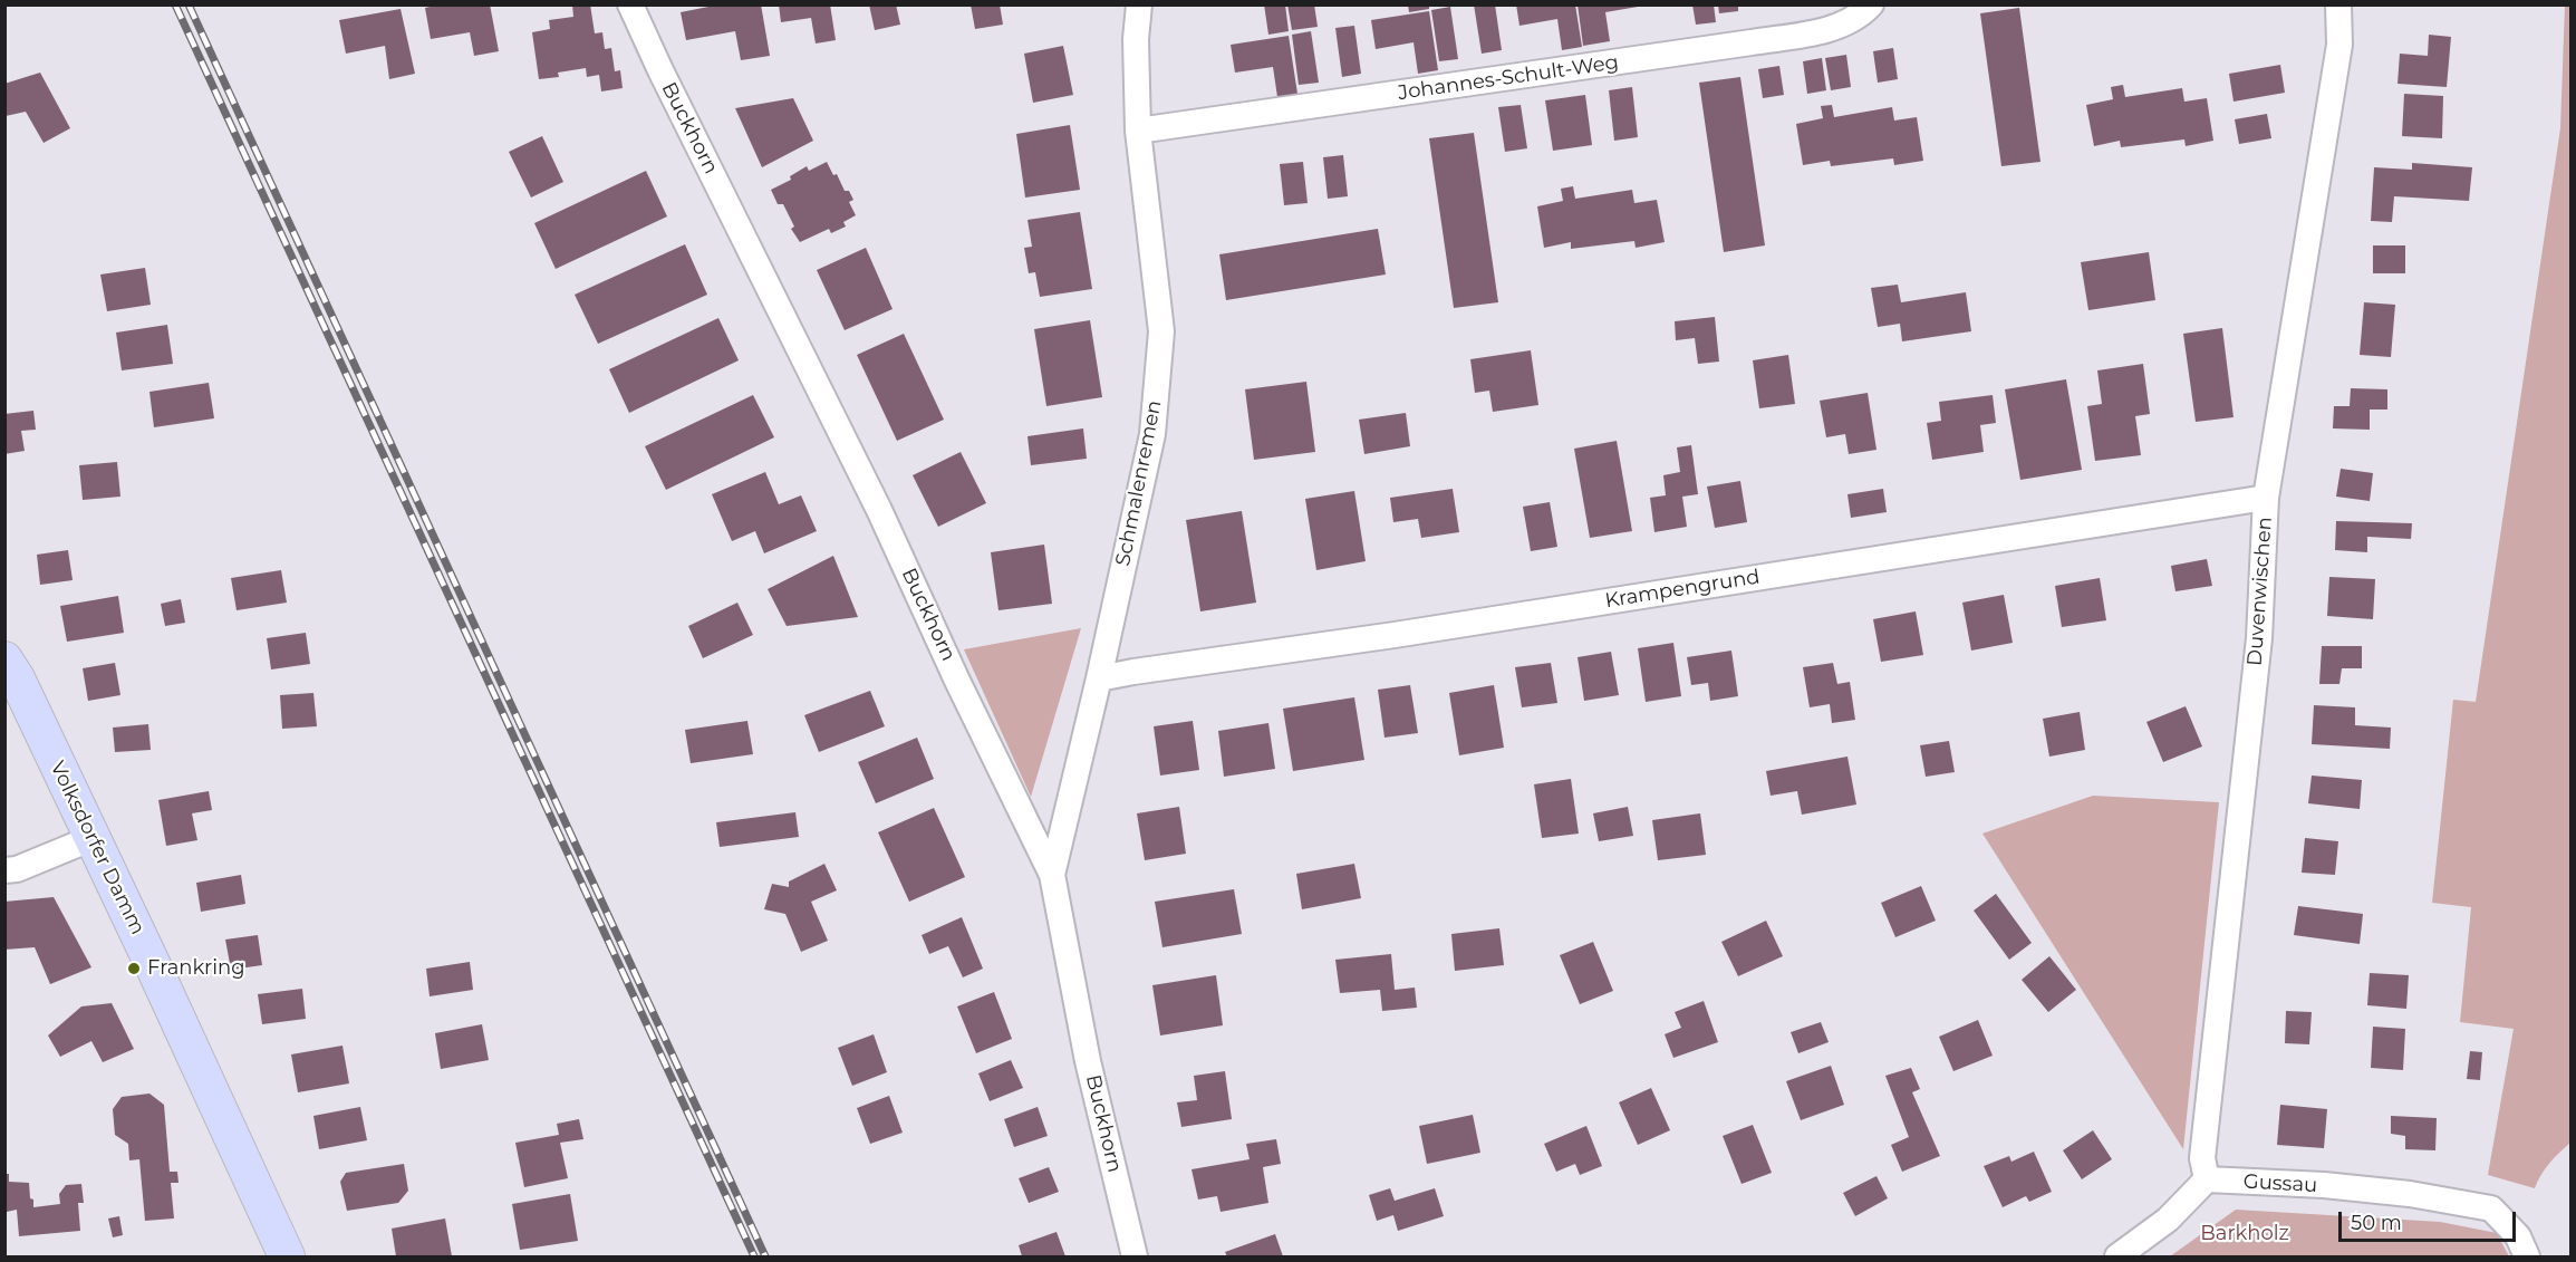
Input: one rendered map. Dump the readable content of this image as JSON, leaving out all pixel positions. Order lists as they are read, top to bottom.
{
  "streets": {
    "main road": ["Volksdorfer Damm"],
    "street": [
      "Johannes-Schult-Weg",
      "Buckhorn",
      "Schmalenremen",
      "Krampengrund",
      "Duvenwischen",
      "Gussau"
    ]
  },
  "crossings": [
    ["Johannes-Schult-Weg", "Schmalenremen"],
    ["Buckhorn", "Schmalenremen"],
    ["Schmalenremen", "Krampengrund"],
    ["Krampengrund", "Duvenwischen"],
    ["Duvenwischen", "Gussau"]
  ],
  "parks": ["Barkholz"],
  "places": ["Frankring"],
  "scale_bar": "50 m"
}
